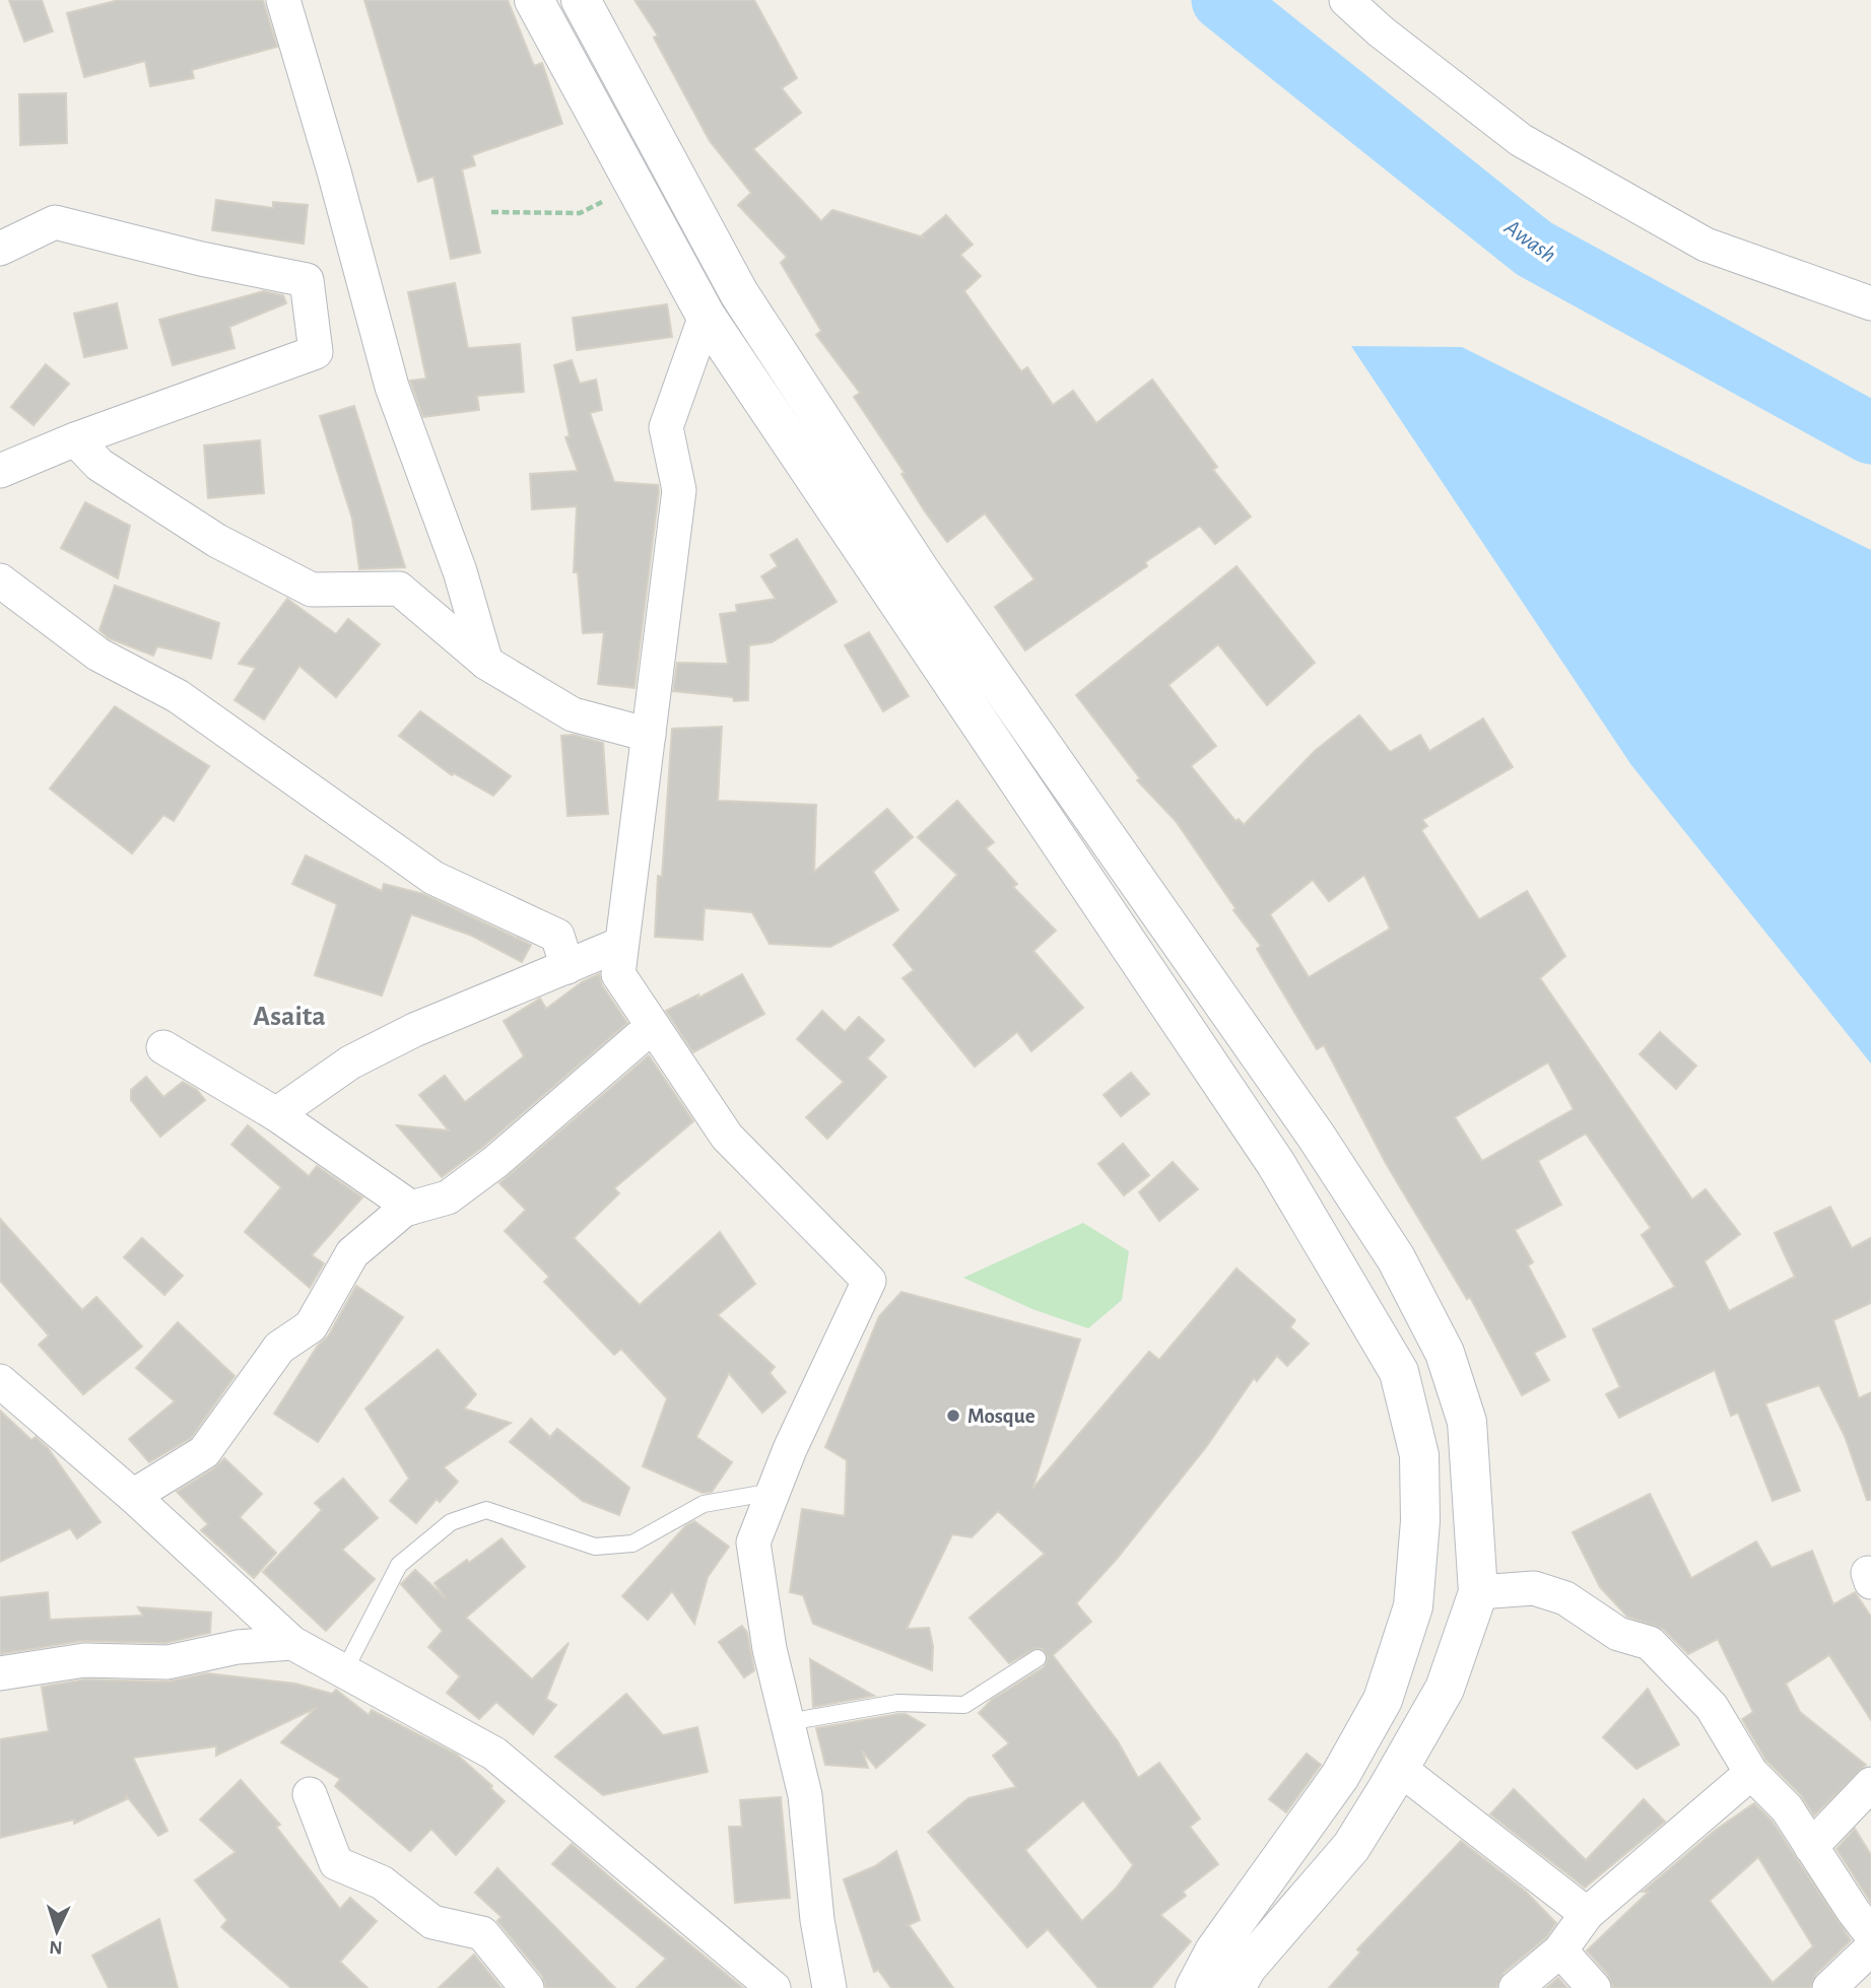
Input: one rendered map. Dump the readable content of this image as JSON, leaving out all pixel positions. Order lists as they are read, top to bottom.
{
  "districts": ["Asaita"],
  "water": ["Awash"],
  "places": ["Mosque"],
  "north": "bottom"
}
